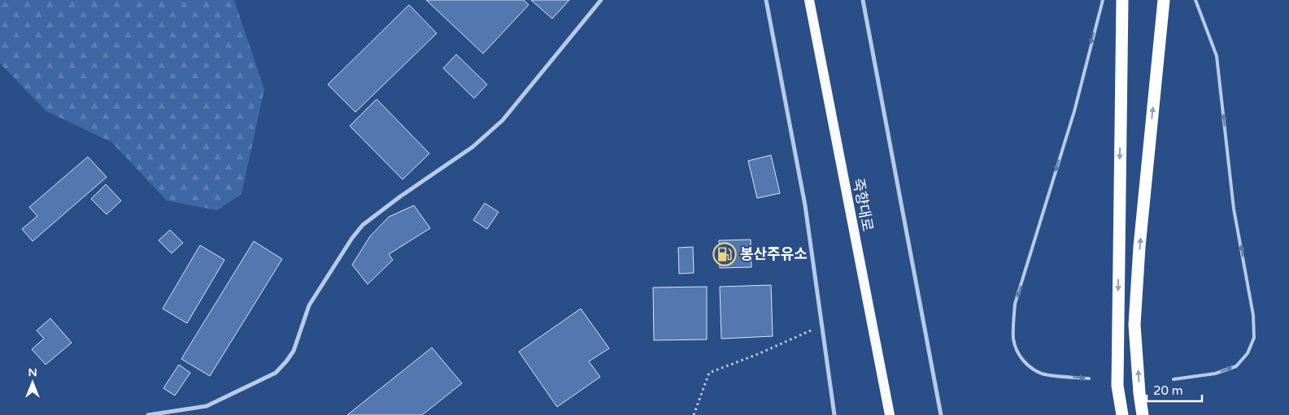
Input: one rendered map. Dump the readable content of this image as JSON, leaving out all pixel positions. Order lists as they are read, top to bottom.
{
  "streets": {
    "main road": ["죽향대로"]
  },
  "places": {
    "fuel station": ["봉산주유소"]
  },
  "scale_bar": "20 m",
  "north": "top"
}
